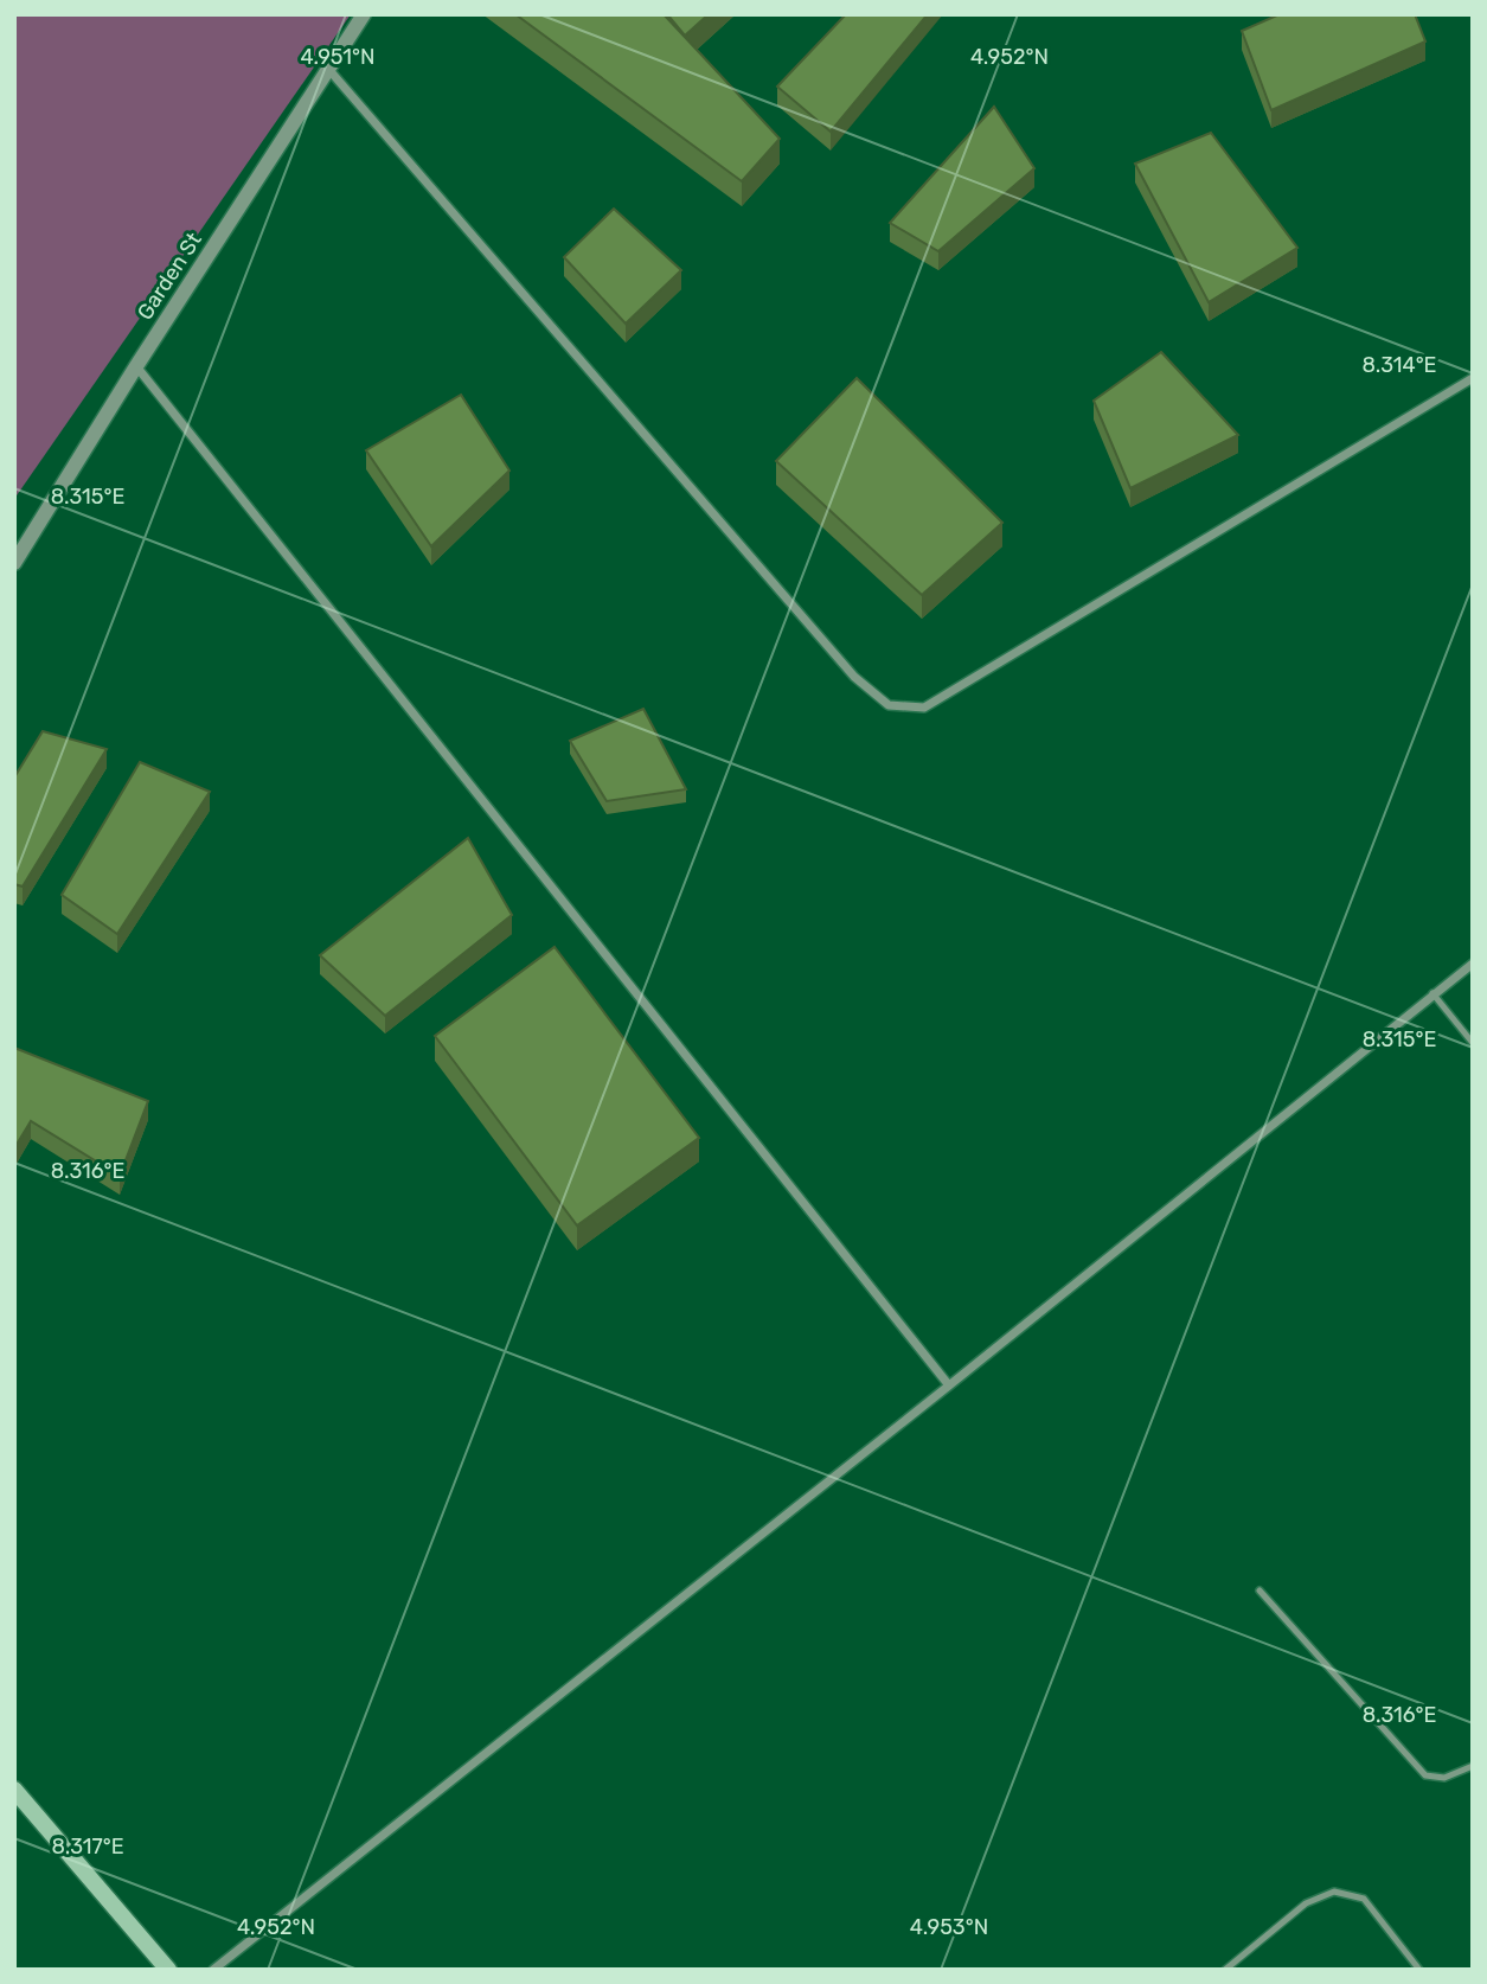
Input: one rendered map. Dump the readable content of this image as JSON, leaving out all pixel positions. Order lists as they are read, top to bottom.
{
  "streets": {
    "street": ["Garden St"]
  },
  "coordinates": [
    "4.951°N",
    "4.952°N",
    "8.314°E",
    "8.315°E",
    "8.316°E",
    "8.317°E",
    "4.953°N"
  ]
}
